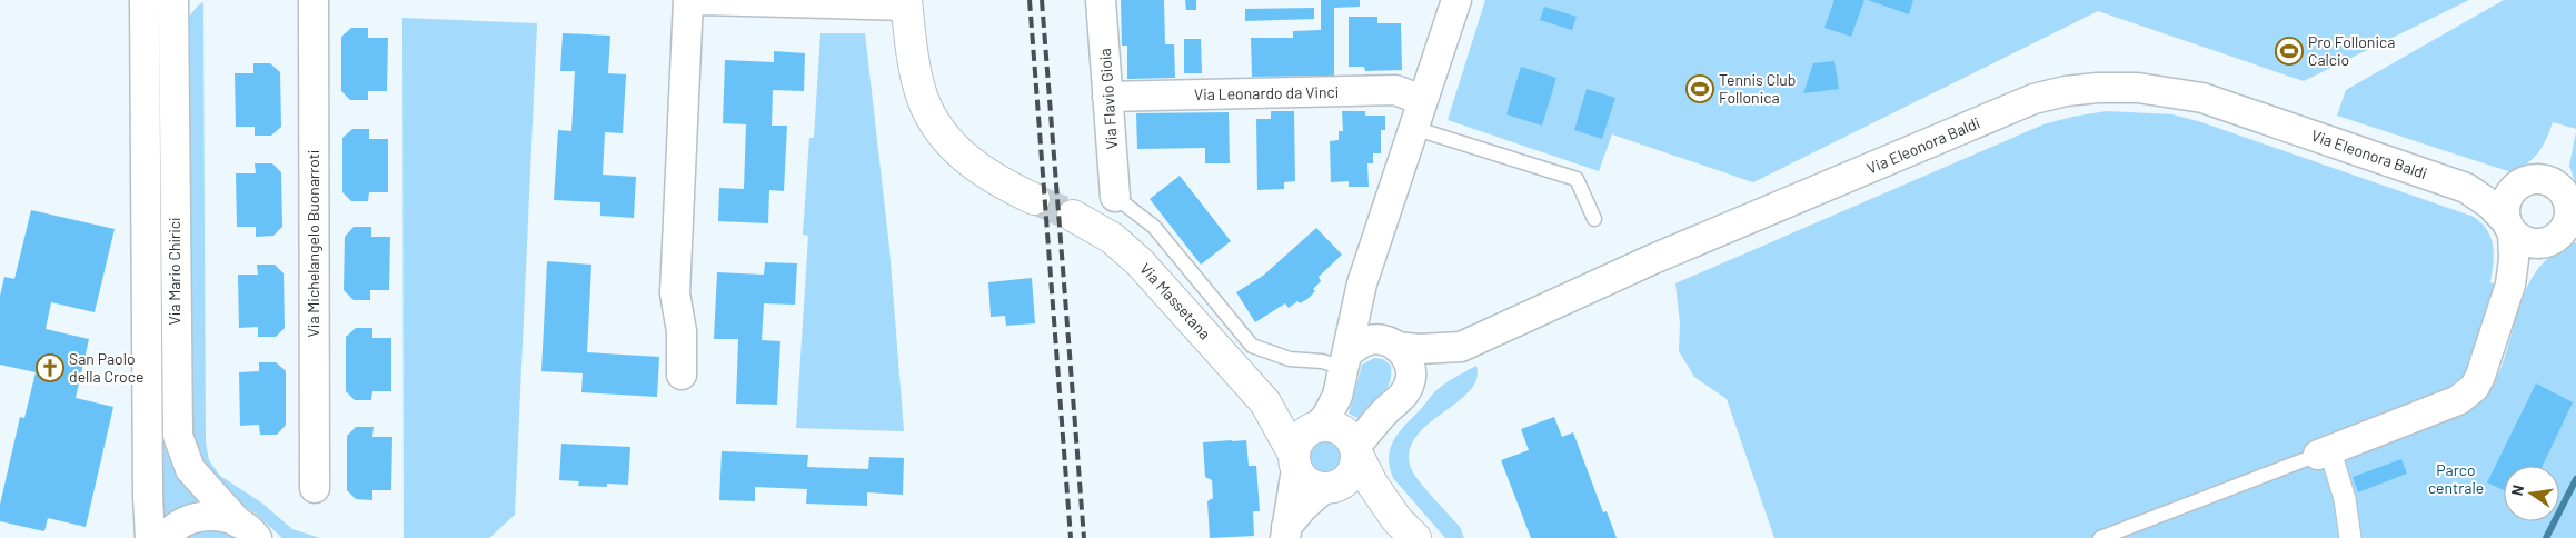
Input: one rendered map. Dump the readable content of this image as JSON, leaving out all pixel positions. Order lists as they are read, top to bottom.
{
  "streets": {
    "main road": ["Via Massetana"],
    "street": [
      "Via Leonardo da Vinci",
      "Via Flavio Gioia",
      "Via Eleonora Baldi",
      "Via Michelangelo Buonarroti",
      "Via Mario Chirici"
    ]
  },
  "crossings": [
    ["Via Leonardo da Vinci", "Via Flavio Gioia"]
  ],
  "parks": ["Parco centrale"],
  "places": {
    "sports": ["Pro Follonica Calcio", "Tennis Club Follonica"],
    "church": ["San Paolo della Croce"]
  },
  "north": "left"
}
